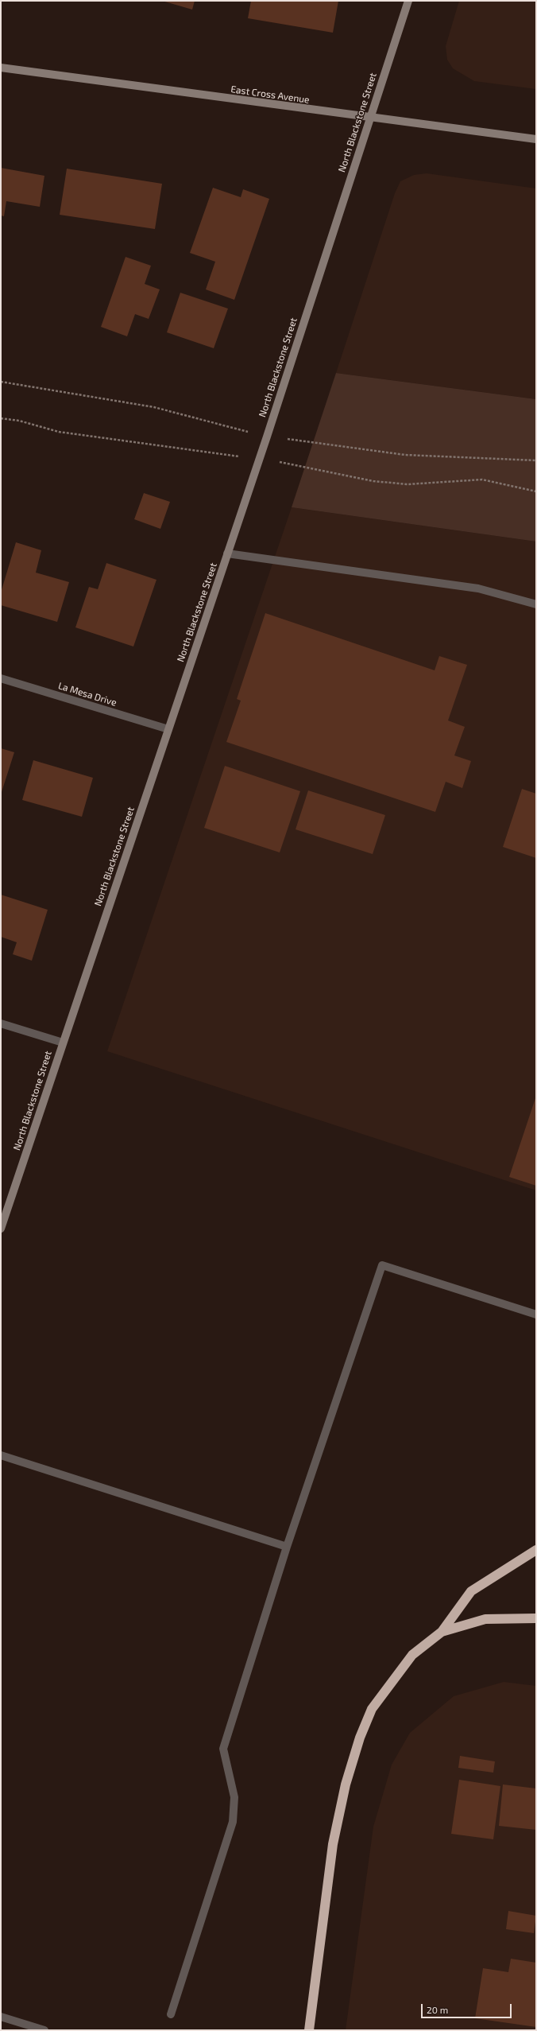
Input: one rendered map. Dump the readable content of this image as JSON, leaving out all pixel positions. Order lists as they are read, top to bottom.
{
  "streets": {
    "main road": ["East Cross Avenue", "North Blackstone Street"],
    "street": ["La Mesa Drive"]
  },
  "crossings": [
    ["East Cross Avenue", "North Blackstone Street"],
    ["North Blackstone Street", "La Mesa Drive"]
  ],
  "scale_bar": "20 m"
}
